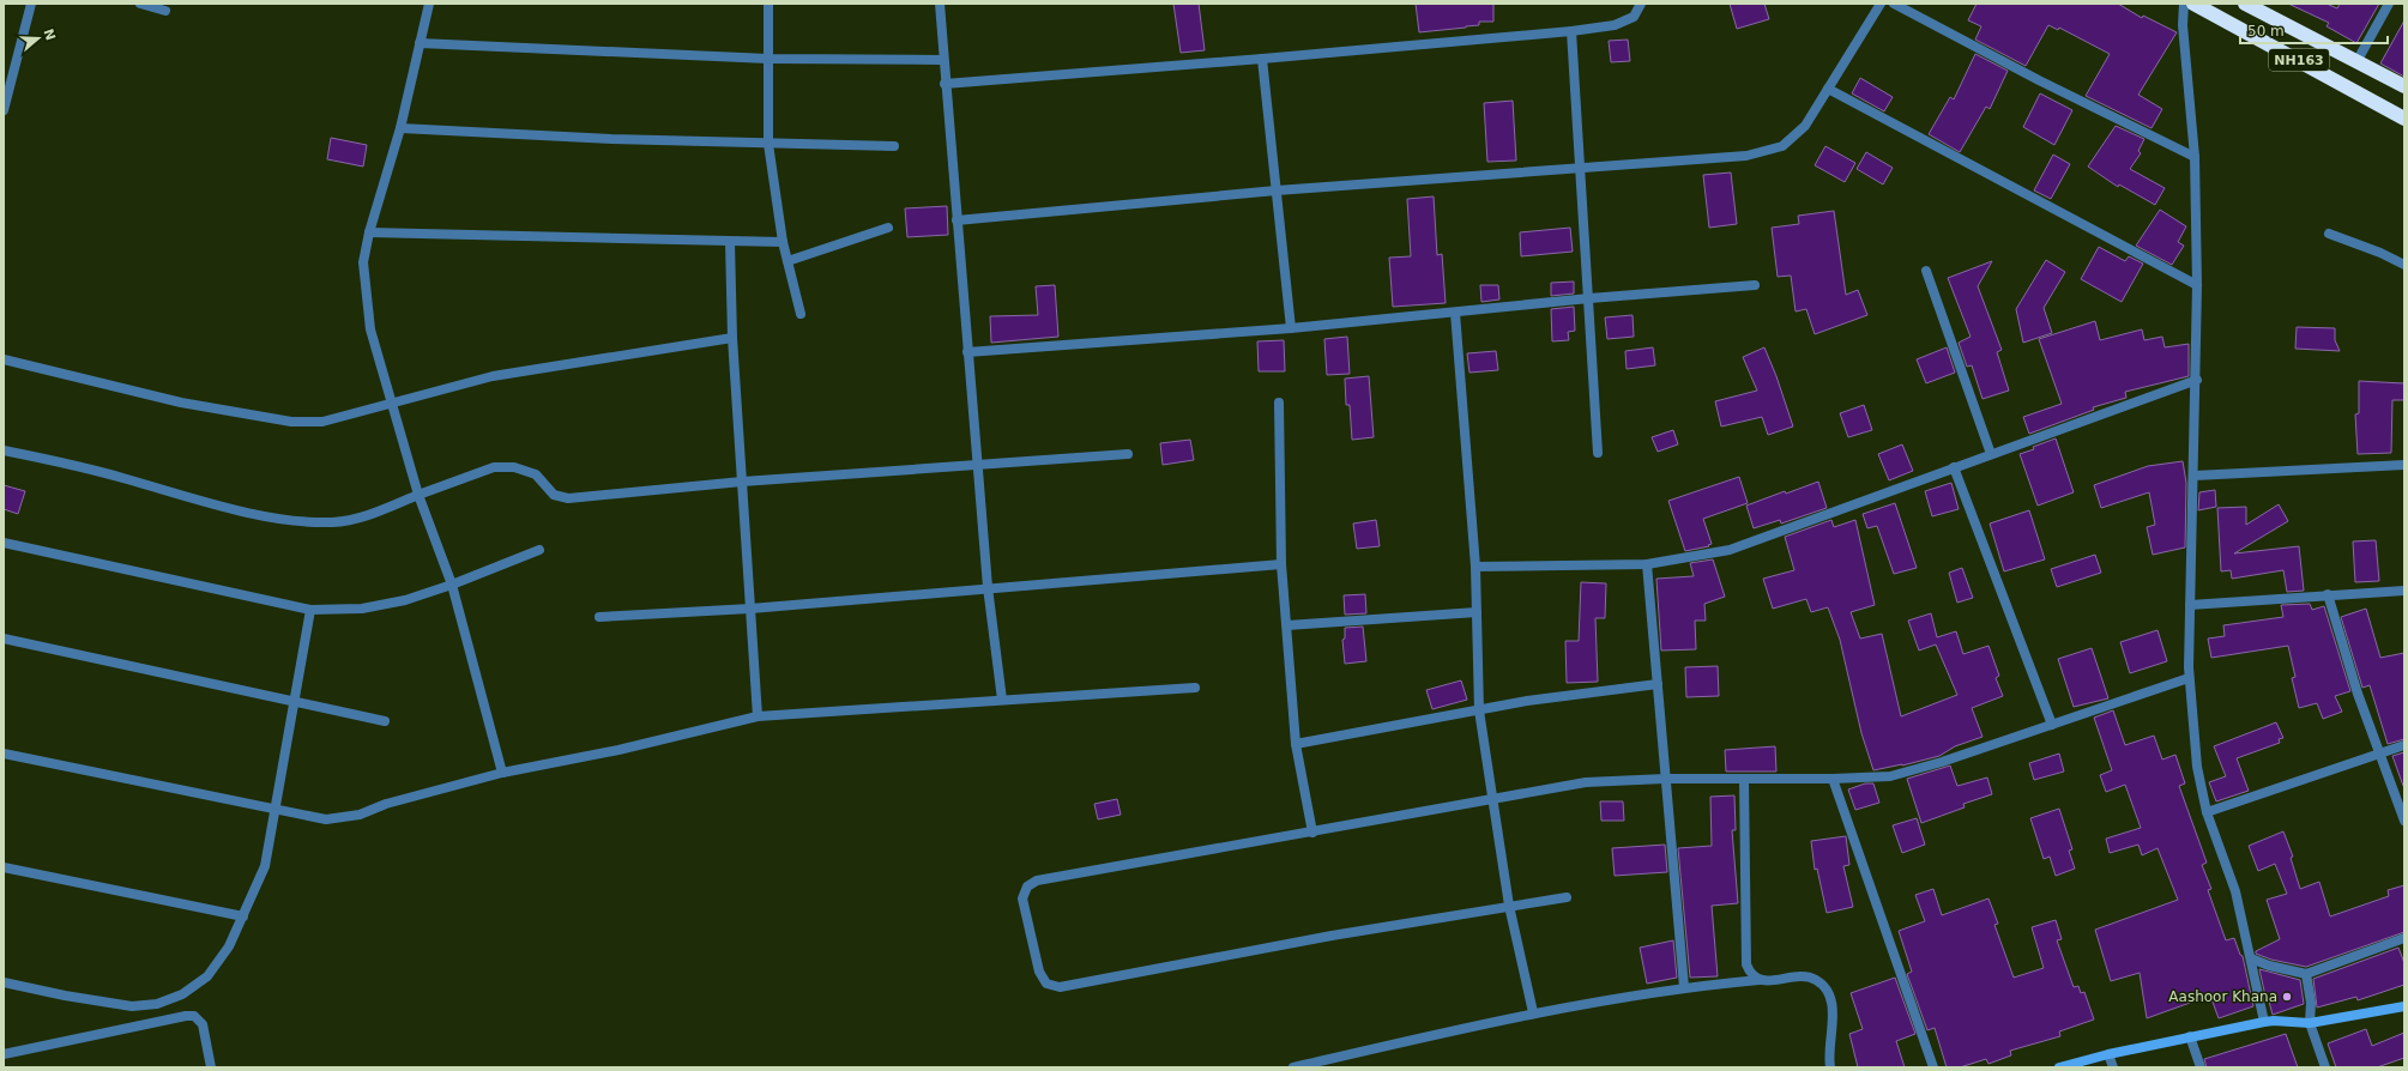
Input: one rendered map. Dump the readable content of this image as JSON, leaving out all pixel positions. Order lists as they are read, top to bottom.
{
  "streets": {
    "highway": ["NH163"]
  },
  "places": ["Aashoor Khana"],
  "scale_bar": "50 m",
  "north": "right"
}
